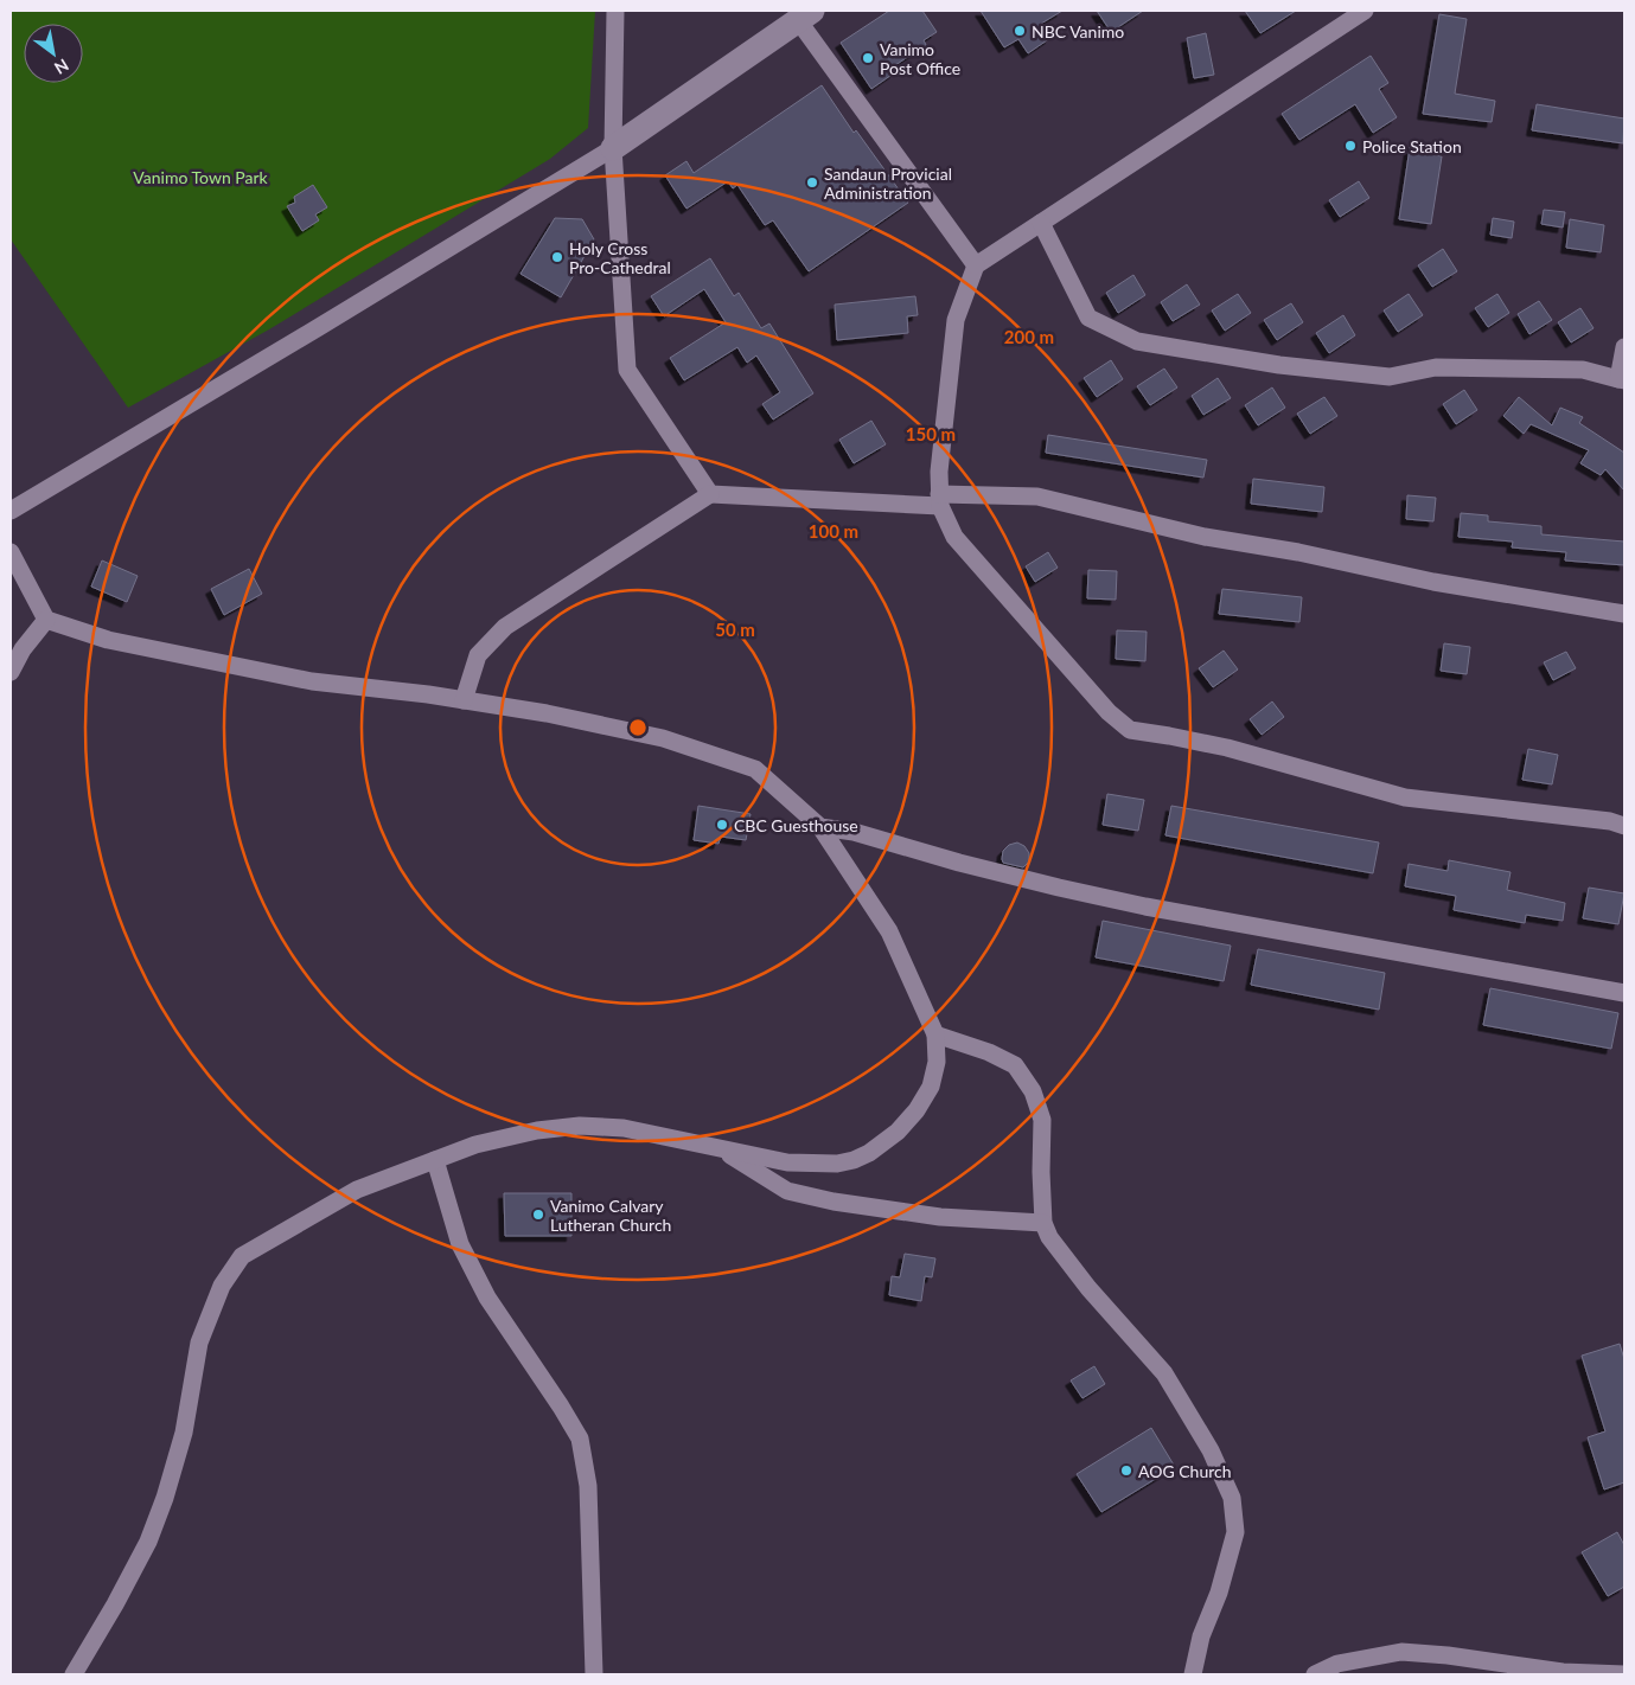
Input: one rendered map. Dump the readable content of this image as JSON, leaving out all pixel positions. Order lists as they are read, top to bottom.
{
  "parks": ["Vanimo Town Park"],
  "places": [
    "NBC Vanimo",
    "Vanimo Post Office",
    "Police Station",
    "Sandaun Provicial Administration",
    "Holy Cross Pro-Cathedral",
    "CBC Guesthouse",
    "Vanimo Calvary Lutheran Church",
    "AOG Church"
  ],
  "north": "bottom right",
  "rings": [
    "200 m",
    "150 m",
    "100 m",
    "50 m"
  ]
}
